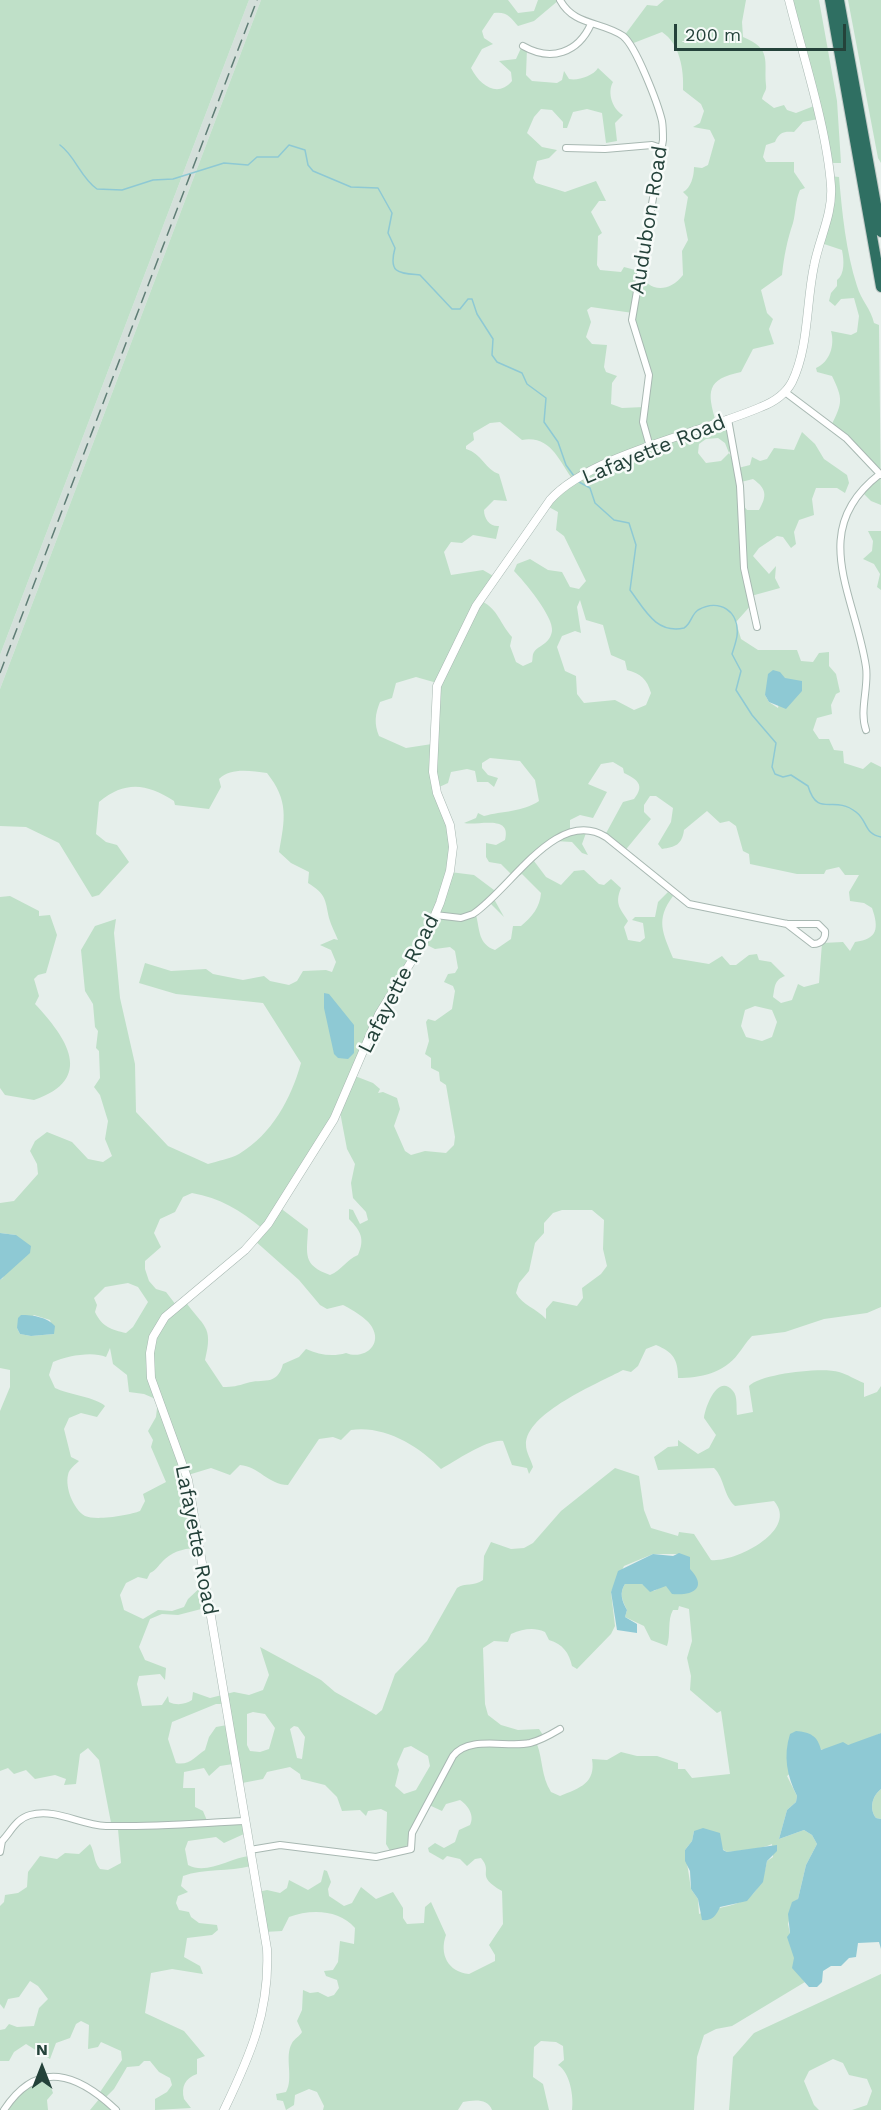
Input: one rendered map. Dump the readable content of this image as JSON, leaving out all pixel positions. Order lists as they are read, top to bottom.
{
  "streets": {
    "street": ["Audubon Road", "Lafayette Road"]
  },
  "crossings": [
    ["Audubon Road", "Lafayette Road"]
  ],
  "scale_bar": "200 m",
  "north": "top"
}
